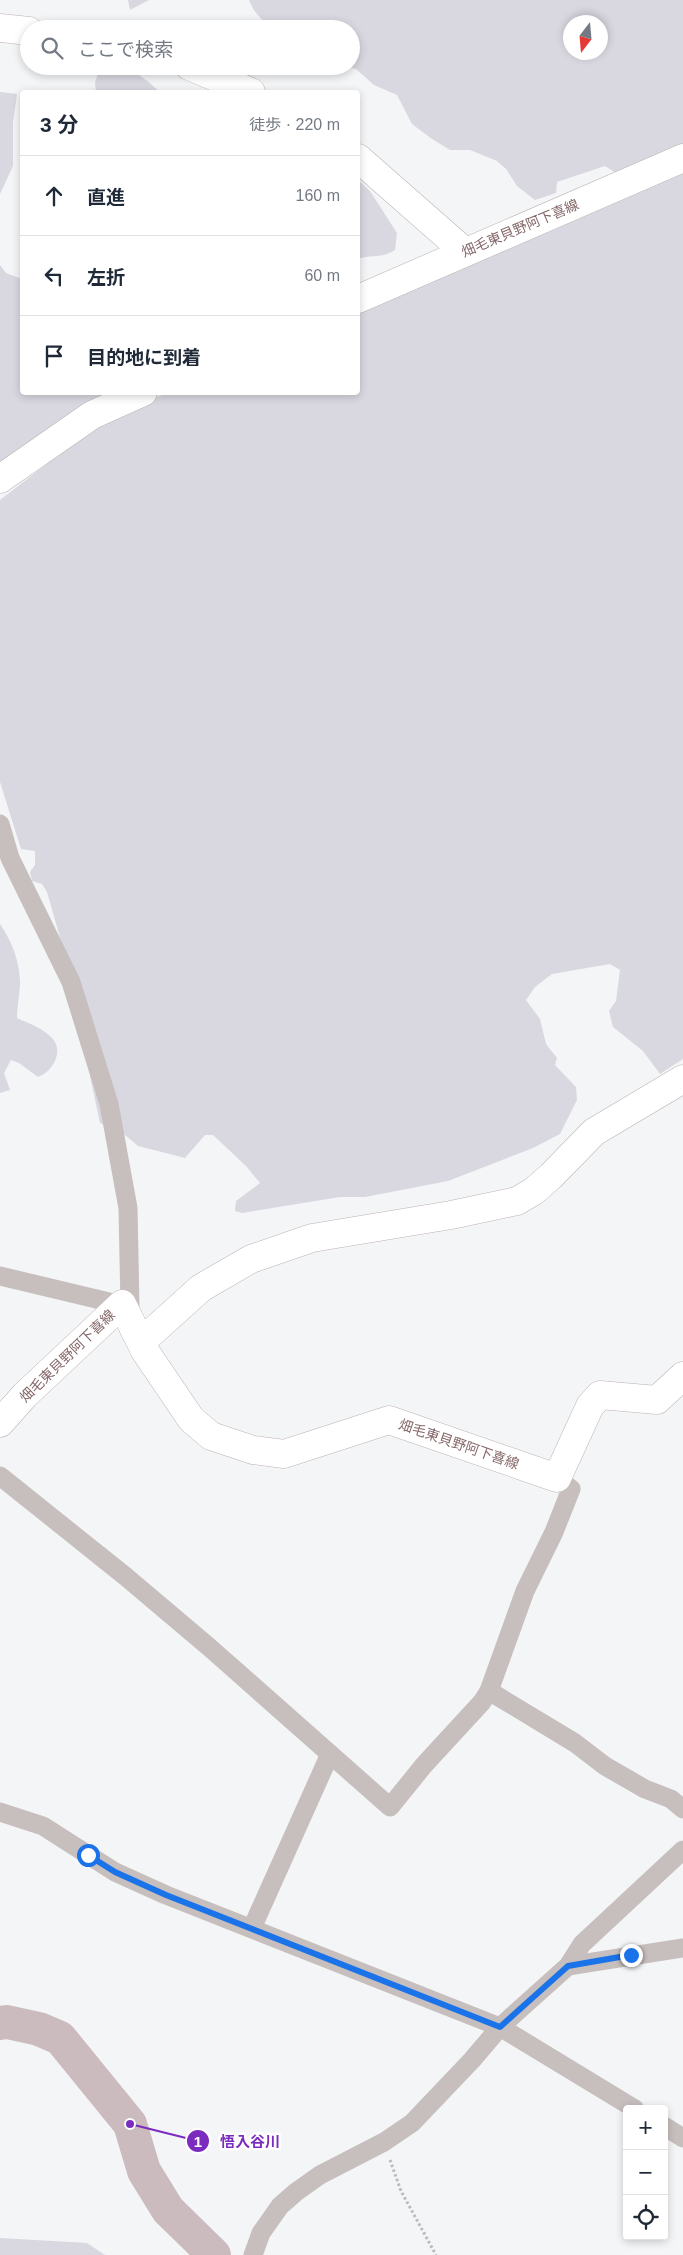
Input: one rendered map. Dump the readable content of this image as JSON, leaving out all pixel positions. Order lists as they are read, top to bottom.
{
  "streets": {
    "main road": ["畑毛東貝野阿下喜線"]
  },
  "places": ["悟入谷川"],
  "north": "bottom",
  "page": {
    "search": "ここで検索",
    "heading": ["3 分", "徒歩 · 220 m"],
    "list": [
      ["直進", "160 m"],
      ["左折", "60 m"],
      "目的地に到着"
    ],
    "map_buttons": ["+", "−"]
  }
}
